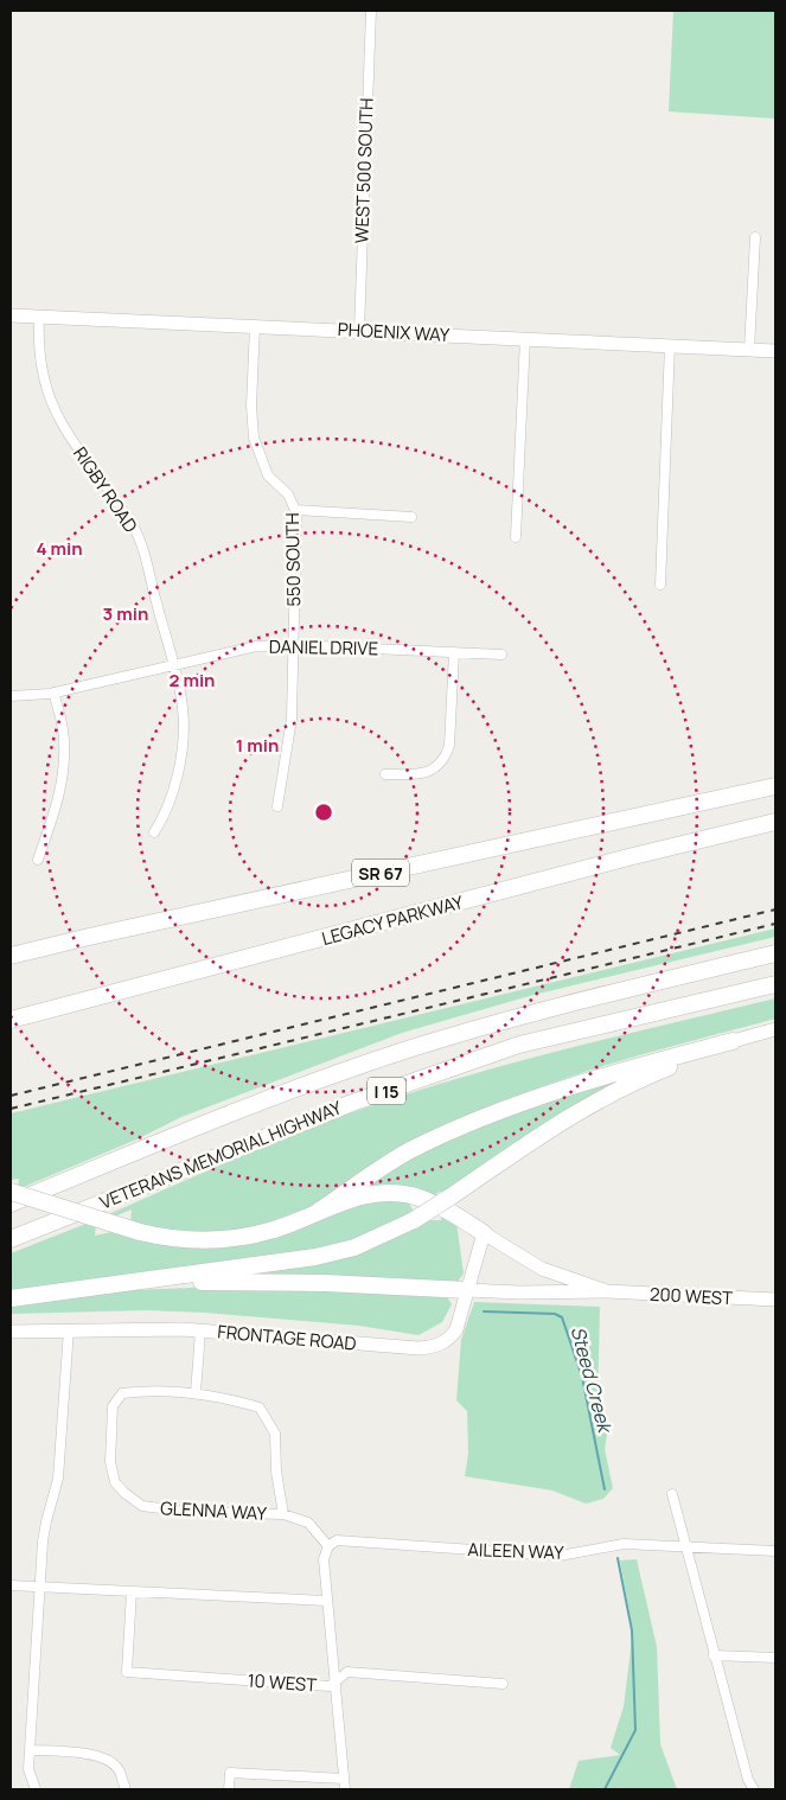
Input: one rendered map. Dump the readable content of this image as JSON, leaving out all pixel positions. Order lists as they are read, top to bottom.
{
  "streets": {
    "highway": [
      "SR 67",
      "LEGACY PARKWAY",
      "I 15",
      "VETERANS MEMORIAL HIGHWAY"
    ],
    "street": [
      "WEST 500 SOUTH",
      "PHOENIX WAY",
      "RIGBY ROAD",
      "550 SOUTH",
      "DANIEL DRIVE",
      "200 WEST",
      "FRONTAGE ROAD",
      "GLENNA WAY",
      "AILEEN WAY",
      "10 WEST"
    ]
  },
  "crossings": [
    ["WEST 500 SOUTH", "PHOENIX WAY"],
    ["PHOENIX WAY", "RIGBY ROAD"],
    ["PHOENIX WAY", "550 SOUTH"],
    ["RIGBY ROAD", "DANIEL DRIVE"],
    ["550 SOUTH", "DANIEL DRIVE"],
    ["GLENNA WAY", "AILEEN WAY"]
  ],
  "water": ["Steed Creek"],
  "rings": [
    "4 min",
    "3 min",
    "2 min",
    "1 min"
  ]
}
